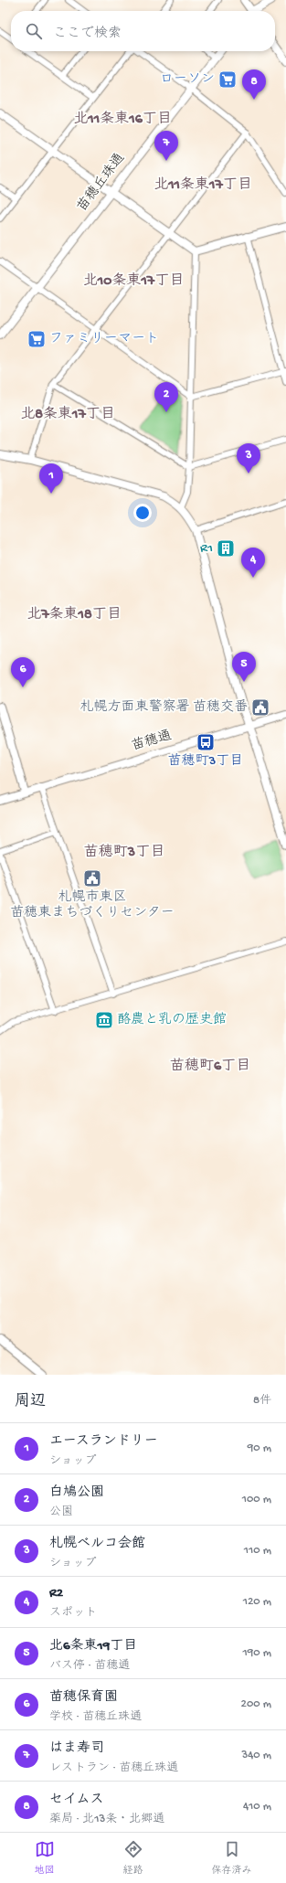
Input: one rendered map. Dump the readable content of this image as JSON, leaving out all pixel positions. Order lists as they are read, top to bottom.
{
  "streets": {
    "street": ["苗穂丘珠通", "苗穂通"]
  },
  "districts": [
    "北11条東16丁目",
    "北11条東17丁目",
    "北10条東17丁目",
    "北8条東17丁目",
    "北7条東18丁目",
    "苗穂町3丁目",
    "苗穂町6丁目"
  ],
  "places": {
    "supermarket": ["ローソン", "ファミリーマート"],
    "building": ["R1"],
    "public building": ["札幌方面東警察署 苗穂交番", "札幌市東区 苗穂東まちづくりセンター"],
    "bus stop": ["苗穂町3丁目"],
    "museum": ["酪農と乳の歴史館"]
  },
  "page": {
    "search": "ここで検索",
    "pins": [
      "8",
      "7",
      "2",
      "3",
      "1",
      "4",
      "5",
      "6"
    ],
    "heading": ["周辺", "8件"],
    "list": [
      {
        "mark": "1",
        "name": "エースランドリー",
        "note": "ショップ",
        "value": "90 m"
      },
      {
        "mark": "2",
        "name": "白鳩公園",
        "note": "公園",
        "value": "100 m"
      },
      {
        "mark": "3",
        "name": "札幌ベルコ会館",
        "note": "ショップ",
        "value": "110 m"
      },
      {
        "mark": "4",
        "name": "R2",
        "note": "スポット",
        "value": "120 m"
      },
      {
        "mark": "5",
        "name": "北6条東19丁目",
        "note": "バス停 · 苗穂通",
        "value": "190 m"
      },
      {
        "mark": "6",
        "name": "苗穂保育園",
        "note": "学校 · 苗穂丘珠通",
        "value": "200 m"
      },
      {
        "mark": "7",
        "name": "はま寿司",
        "note": "レストラン · 苗穂丘珠通",
        "value": "340 m"
      },
      {
        "mark": "8",
        "name": "セイムス",
        "note": "薬局 · 北13条・北郷通",
        "value": "410 m"
      }
    ],
    "nav": ["地図", "経路", "保存済み"]
  }
}
